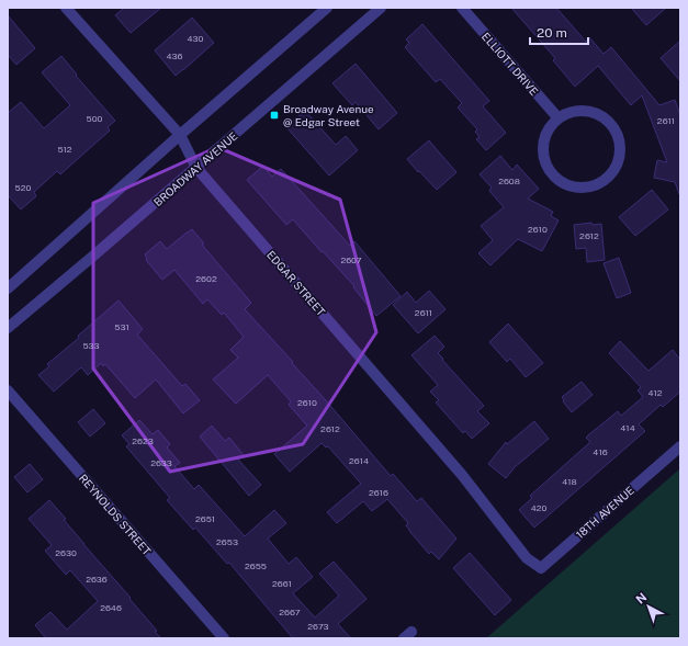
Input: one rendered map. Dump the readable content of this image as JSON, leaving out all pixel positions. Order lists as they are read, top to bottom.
{
  "streets": {
    "street": [
      "ELLIOTT DRIVE",
      "BROADWAY AVENUE",
      "EDGAR STREET",
      "18TH AVENUE",
      "REYNOLDS STREET"
    ]
  },
  "crossings": [
    ["BROADWAY AVENUE", "EDGAR STREET"],
    ["EDGAR STREET", "18TH AVENUE"]
  ],
  "places": {
    "transit": ["Broadway Avenue @ Edgar Street"]
  },
  "house_numbers": [
    "430",
    "436",
    "500",
    "2611",
    "512",
    "2608",
    "520",
    "2610",
    "2612",
    "2607",
    "2602",
    "2611",
    "531",
    "533",
    "412",
    "2610",
    "414",
    "2612",
    "2623",
    "416",
    "2614",
    "2633",
    "418",
    "2616",
    "420",
    "2651",
    "2653",
    "2630",
    "2655",
    "2636",
    "2661",
    "2646",
    "2667",
    "2673"
  ],
  "scale_bar": "20 m",
  "north": "top left"
}
